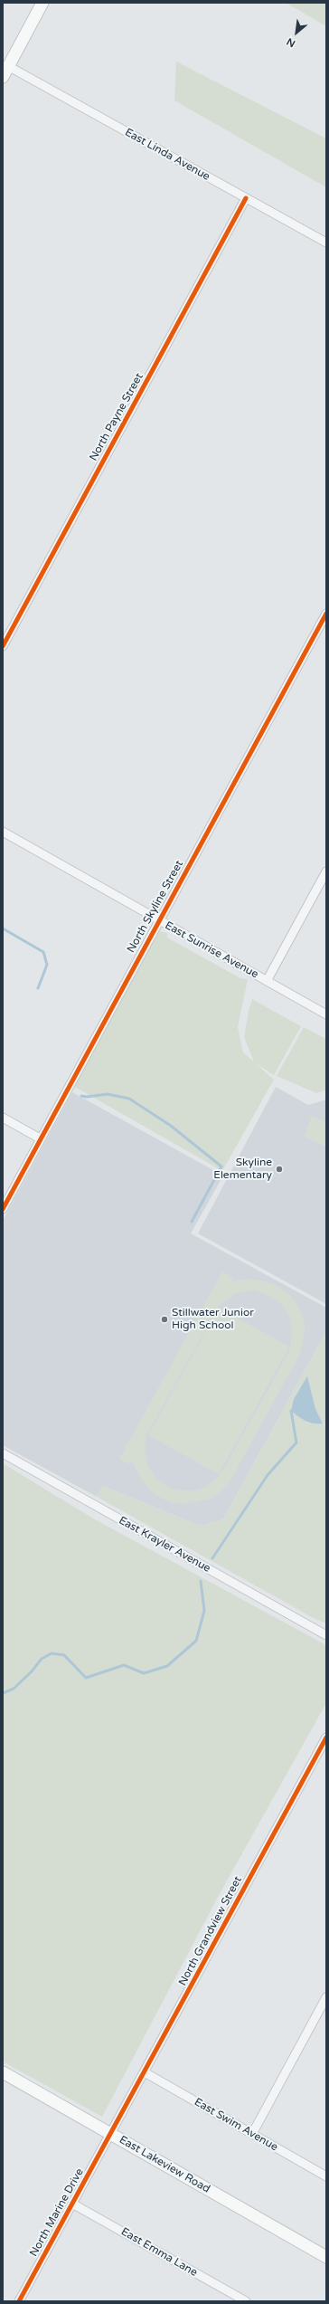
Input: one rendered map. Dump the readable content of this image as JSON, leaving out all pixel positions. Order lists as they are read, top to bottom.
{
  "streets": {
    "street": [
      "East Linda Avenue",
      "North Payne Street",
      "North Skyline Street",
      "East Sunrise Avenue",
      "East Krayler Avenue",
      "North Grandview Street",
      "East Swim Avenue",
      "East Lakeview Road",
      "North Marine Drive",
      "East Emma Lane"
    ]
  },
  "crossings": [
    ["East Linda Avenue", "North Payne Street"],
    ["North Skyline Street", "East Sunrise Avenue"],
    ["North Grandview Street", "East Swim Avenue"],
    ["North Grandview Street", "East Lakeview Road"],
    ["North Grandview Street", "North Marine Drive"],
    ["East Lakeview Road", "North Marine Drive"],
    ["North Marine Drive", "East Emma Lane"]
  ],
  "places": ["Skyline Elementary", "Stillwater Junior High School"],
  "north": "bottom left"
}
